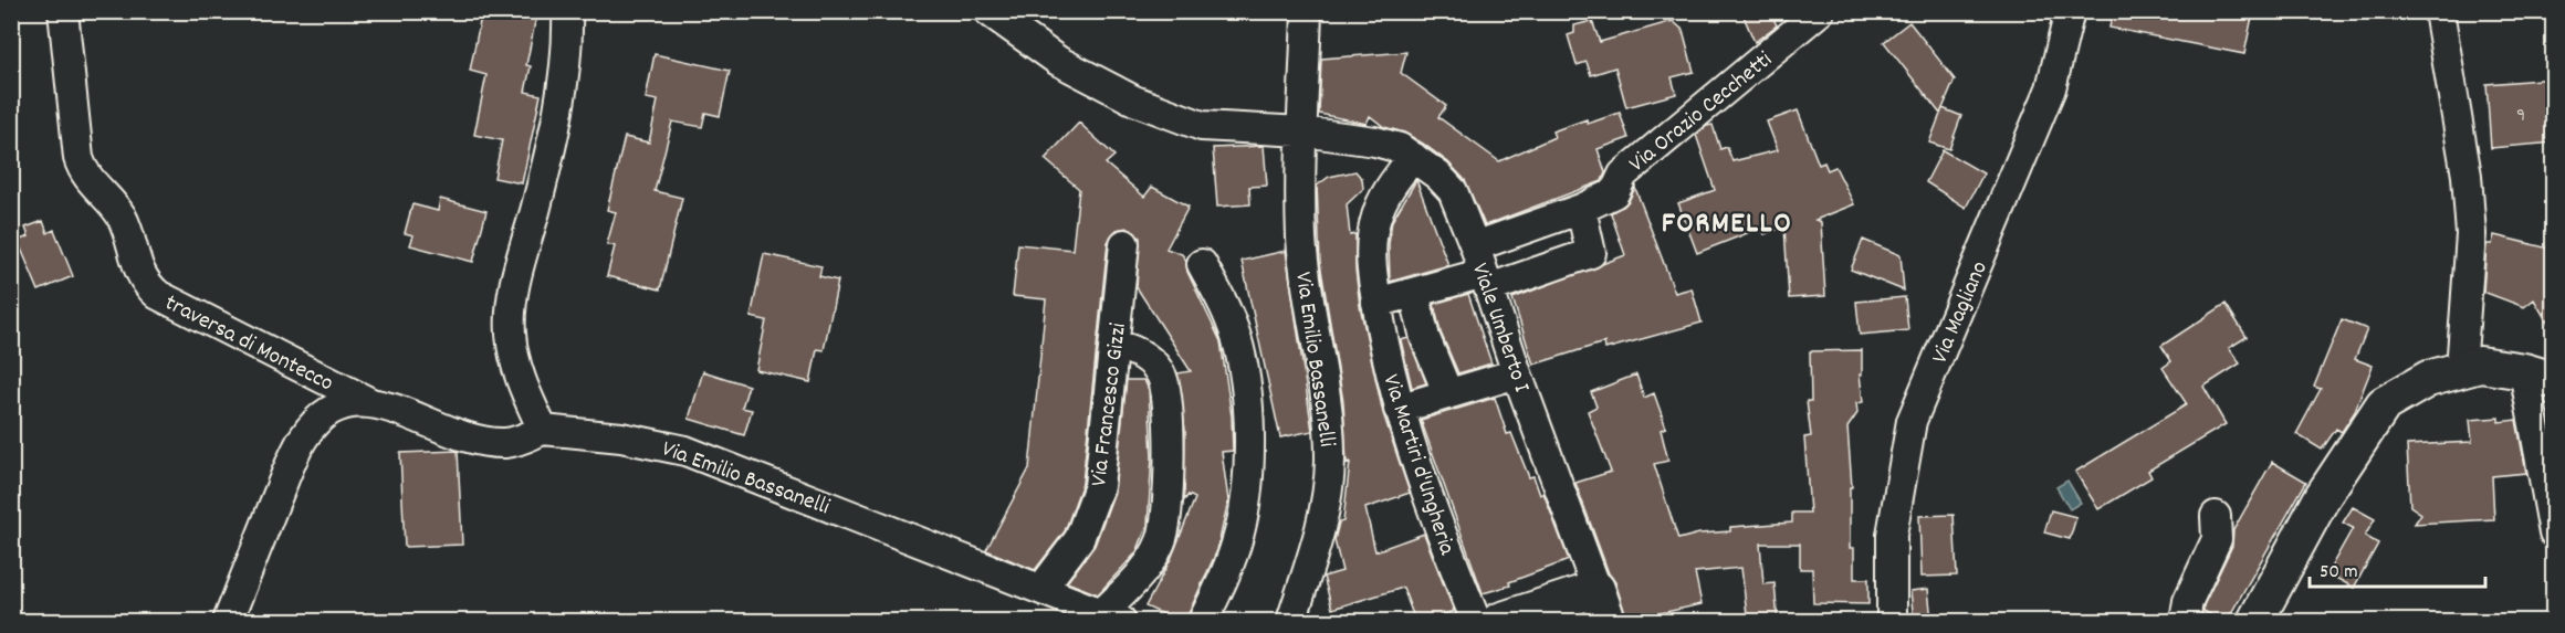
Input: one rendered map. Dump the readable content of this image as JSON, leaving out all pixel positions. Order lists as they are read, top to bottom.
{
  "streets": {
    "street": [
      "Via Orazio Cecchetti",
      "Via Magliano",
      "Viale Umberto I",
      "traversa di Montecco",
      "Via Emilio Bassanelli",
      "Via Francesco Gizzi",
      "Via Martiri d'Ungheria"
    ]
  },
  "crossings": [
    ["Via Orazio Cecchetti", "Viale Umberto I"],
    ["Viale Umberto I", "Via Emilio Bassanelli"],
    ["Viale Umberto I", "Via Martiri d'Ungheria"],
    ["traversa di Montecco", "Via Emilio Bassanelli"],
    ["Via Emilio Bassanelli", "Via Francesco Gizzi"]
  ],
  "districts": ["FORMELLO"],
  "house_numbers": ["9"],
  "scale_bar": "50 m"
}
